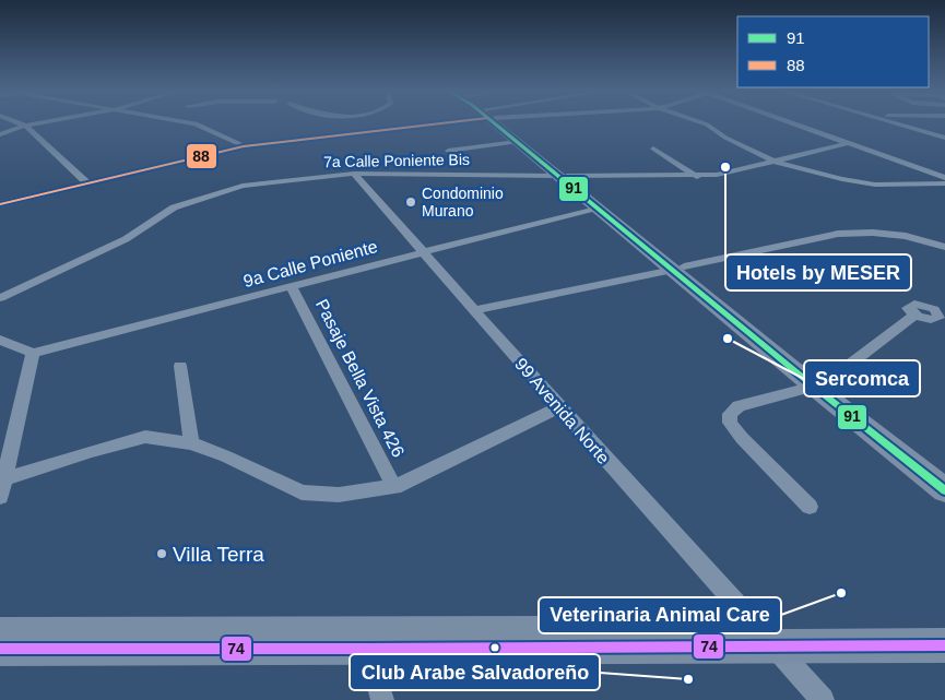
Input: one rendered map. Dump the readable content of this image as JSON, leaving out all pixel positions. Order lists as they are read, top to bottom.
{
  "streets": {
    "street": [
      "7a Calle Poniente Bis",
      "9a Calle Poniente",
      "Pasaje Bella Vista 426",
      "99 Avenida Norte"
    ]
  },
  "crossings": [
    ["7a Calle Poniente Bis", "99 Avenida Norte"],
    ["9a Calle Poniente", "Pasaje Bella Vista 426"],
    ["9a Calle Poniente", "99 Avenida Norte"]
  ],
  "places": [
    "Hotels by MESER",
    "Condominio Murano",
    "Sercomca",
    "Villa Terra",
    "Veterinaria Animal Care",
    "Club Arabe Salvadoreño"
  ],
  "lines": ["transit line 91", "transit line 88", "transit line 74"],
  "legend": ["91", "88"]
}
